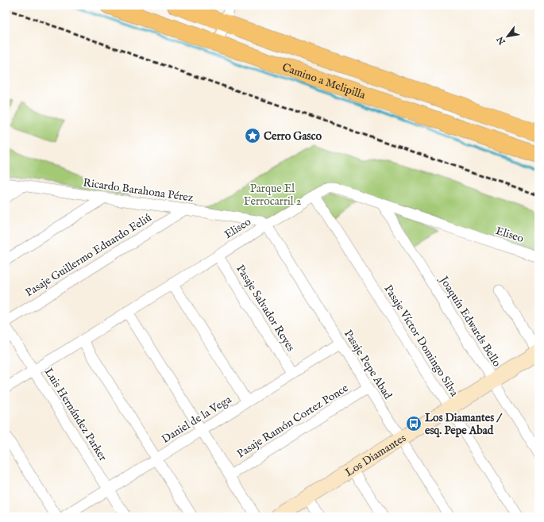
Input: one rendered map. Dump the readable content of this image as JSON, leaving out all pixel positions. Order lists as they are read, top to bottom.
{
  "streets": {
    "main road": ["Camino a Melipilla"],
    "street": [
      "Ricardo Barahona Pérez",
      "Eliseo",
      "Pasaje Guillermo Eduardo Feliú",
      "Pasaje Salvador Reyes",
      "Joaquín Edwards Bello",
      "Pasaje Víctor Domingo Silva",
      "Pasaje Pepe Abad",
      "Luis Hernández Parker",
      "Daniel de la Vega",
      "Pasaje Ramón Cortez Ponce",
      "Los Diamantes"
    ]
  },
  "crossings": [
    ["Ricardo Barahona Pérez", "Eliseo"],
    ["Ricardo Barahona Pérez", "Pasaje Guillermo Eduardo Feliú"],
    ["Ricardo Barahona Pérez", "Pasaje Pepe Abad"],
    ["Eliseo", "Pasaje Salvador Reyes"],
    ["Eliseo", "Joaquín Edwards Bello"],
    ["Eliseo", "Pasaje Víctor Domingo Silva"],
    ["Eliseo", "Pasaje Pepe Abad"],
    ["Eliseo", "Luis Hernández Parker"],
    ["Pasaje Salvador Reyes", "Daniel de la Vega"],
    ["Joaquín Edwards Bello", "Los Diamantes"],
    ["Pasaje Víctor Domingo Silva", "Los Diamantes"],
    ["Pasaje Pepe Abad", "Daniel de la Vega"],
    ["Pasaje Pepe Abad", "Pasaje Ramón Cortez Ponce"],
    ["Pasaje Pepe Abad", "Los Diamantes"],
    ["Luis Hernández Parker", "Daniel de la Vega"]
  ],
  "parks": ["Parque El Ferrocarril 2"],
  "places": {
    "place": ["Cerro Gasco"],
    "bus stop": ["Los Diamantes / esq. Pepe Abad"]
  },
  "north": "bottom left"
}
